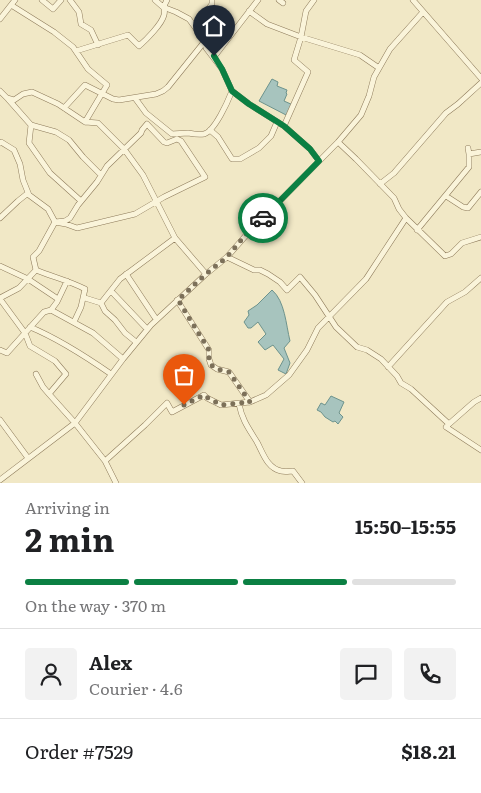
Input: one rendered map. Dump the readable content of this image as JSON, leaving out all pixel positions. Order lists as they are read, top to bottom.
{
  "page": {
    "heading": ["2 min", "Arriving in", "15:50–15:55"],
    "panel": [
      "Alex",
      "Courier · 4.6",
      "Order #7529",
      "$18.21"
    ],
    "bar": "On the way · 370 m"
  }
}
